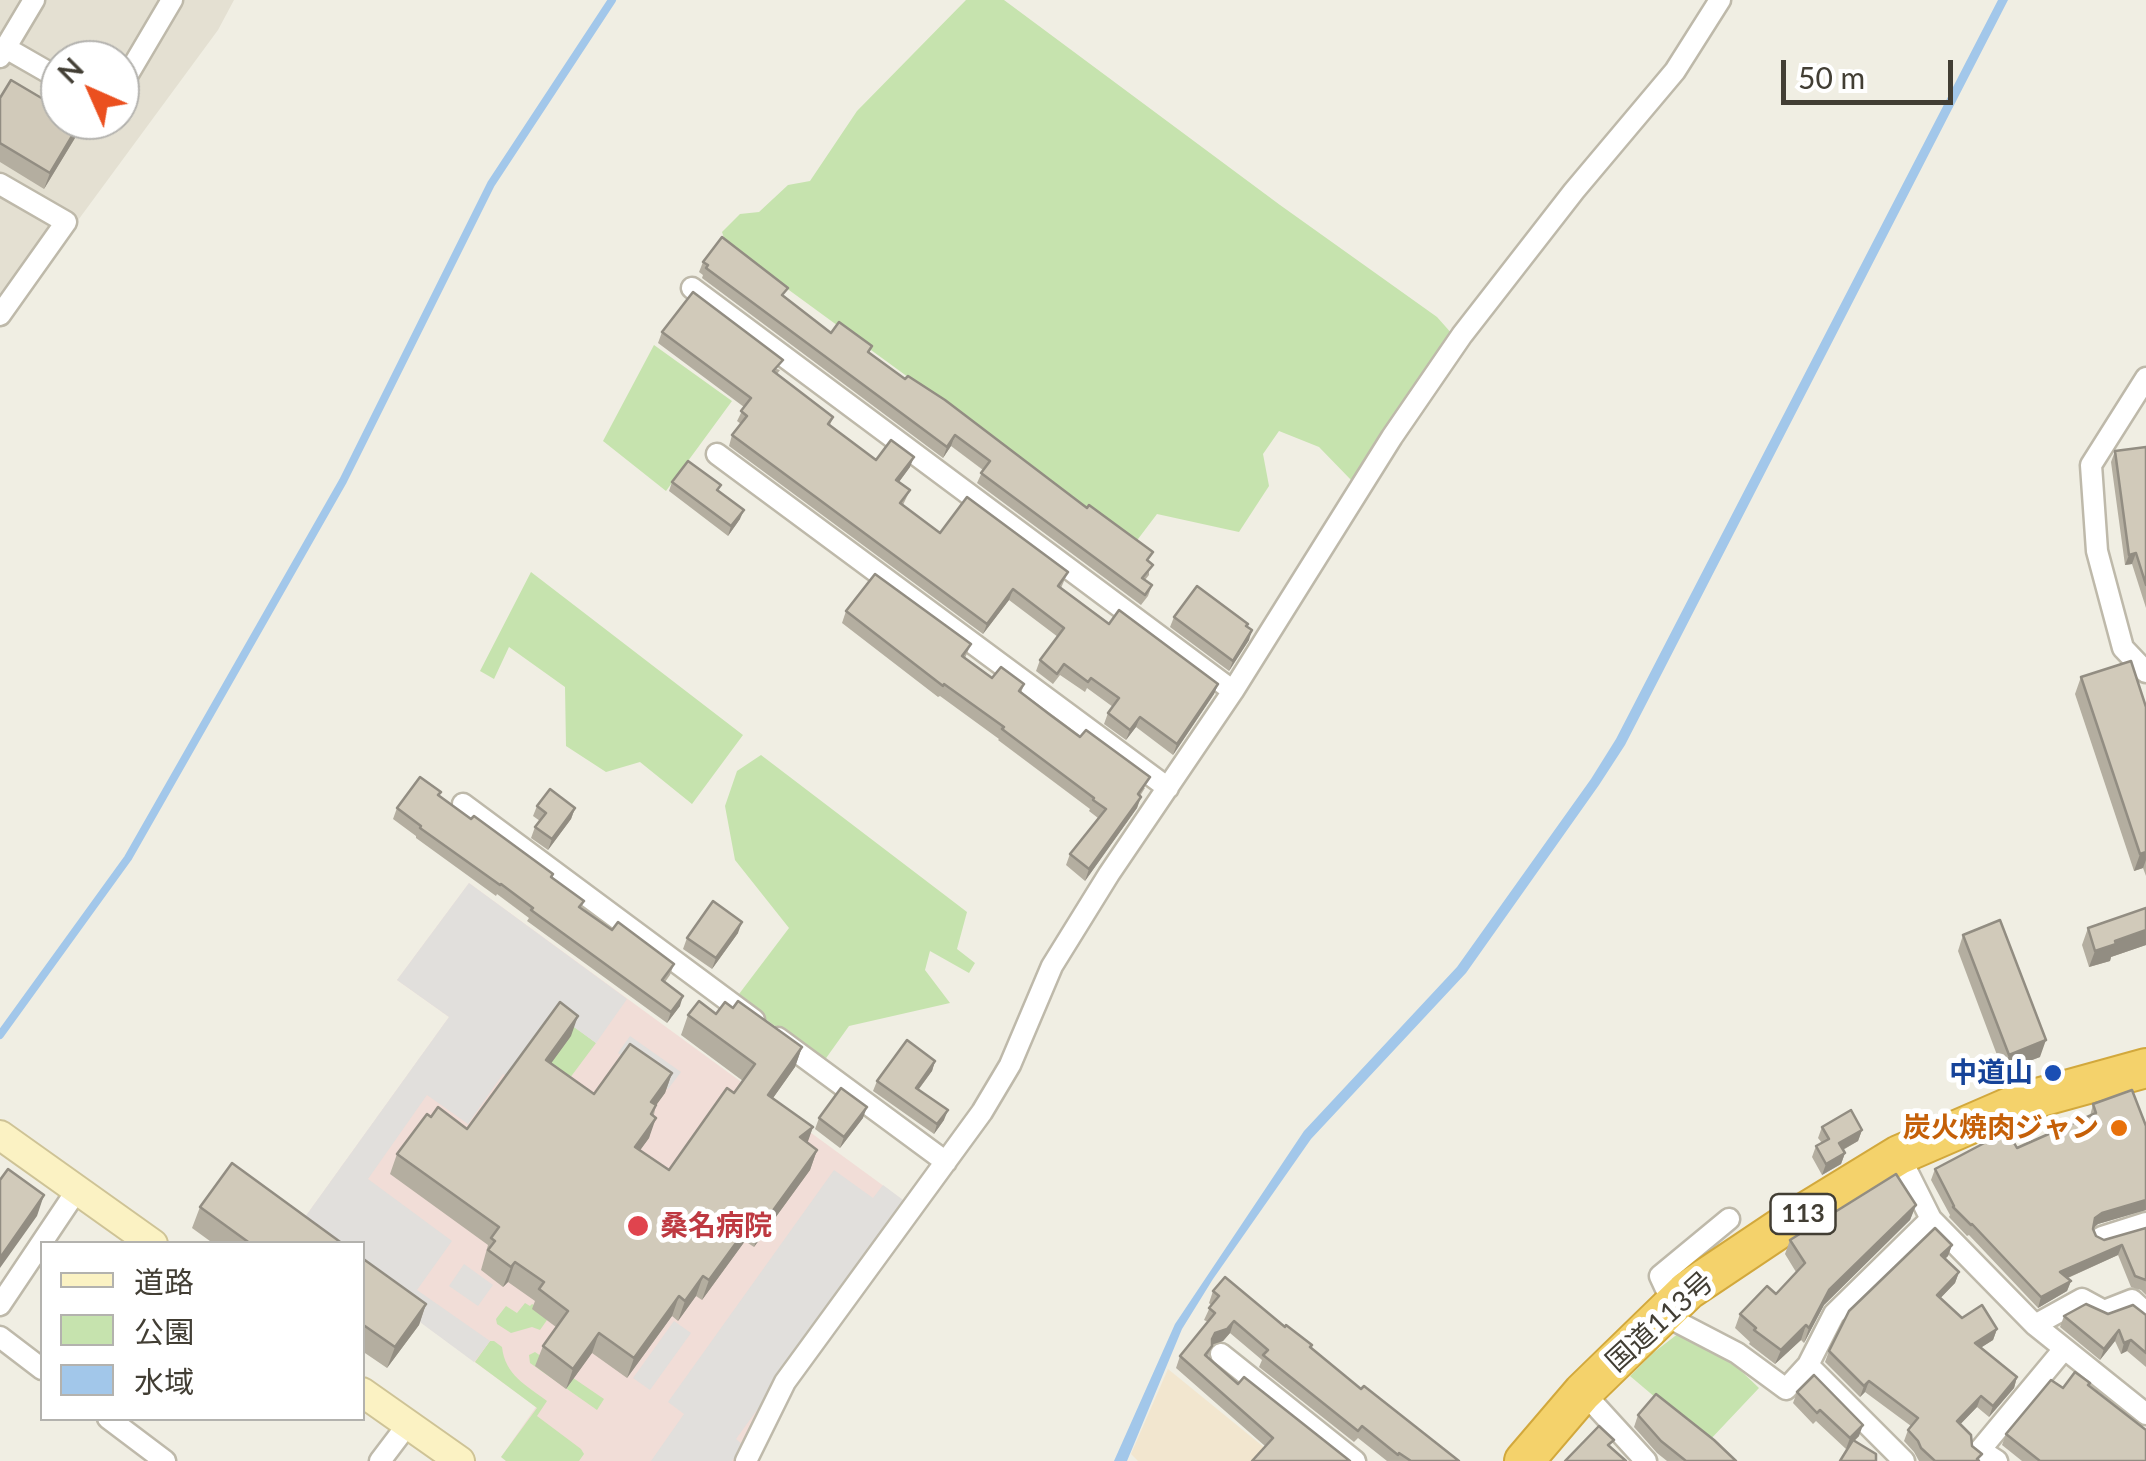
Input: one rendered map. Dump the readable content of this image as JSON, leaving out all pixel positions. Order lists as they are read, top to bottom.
{
  "streets": {
    "highway": ["113", "国道113号"]
  },
  "places": ["中道山", "炭火焼肉ジャン", "桑名病院"],
  "legend": ["道路", "公園", "水域"],
  "scale_bar": "50 m",
  "north": "top left"
}
